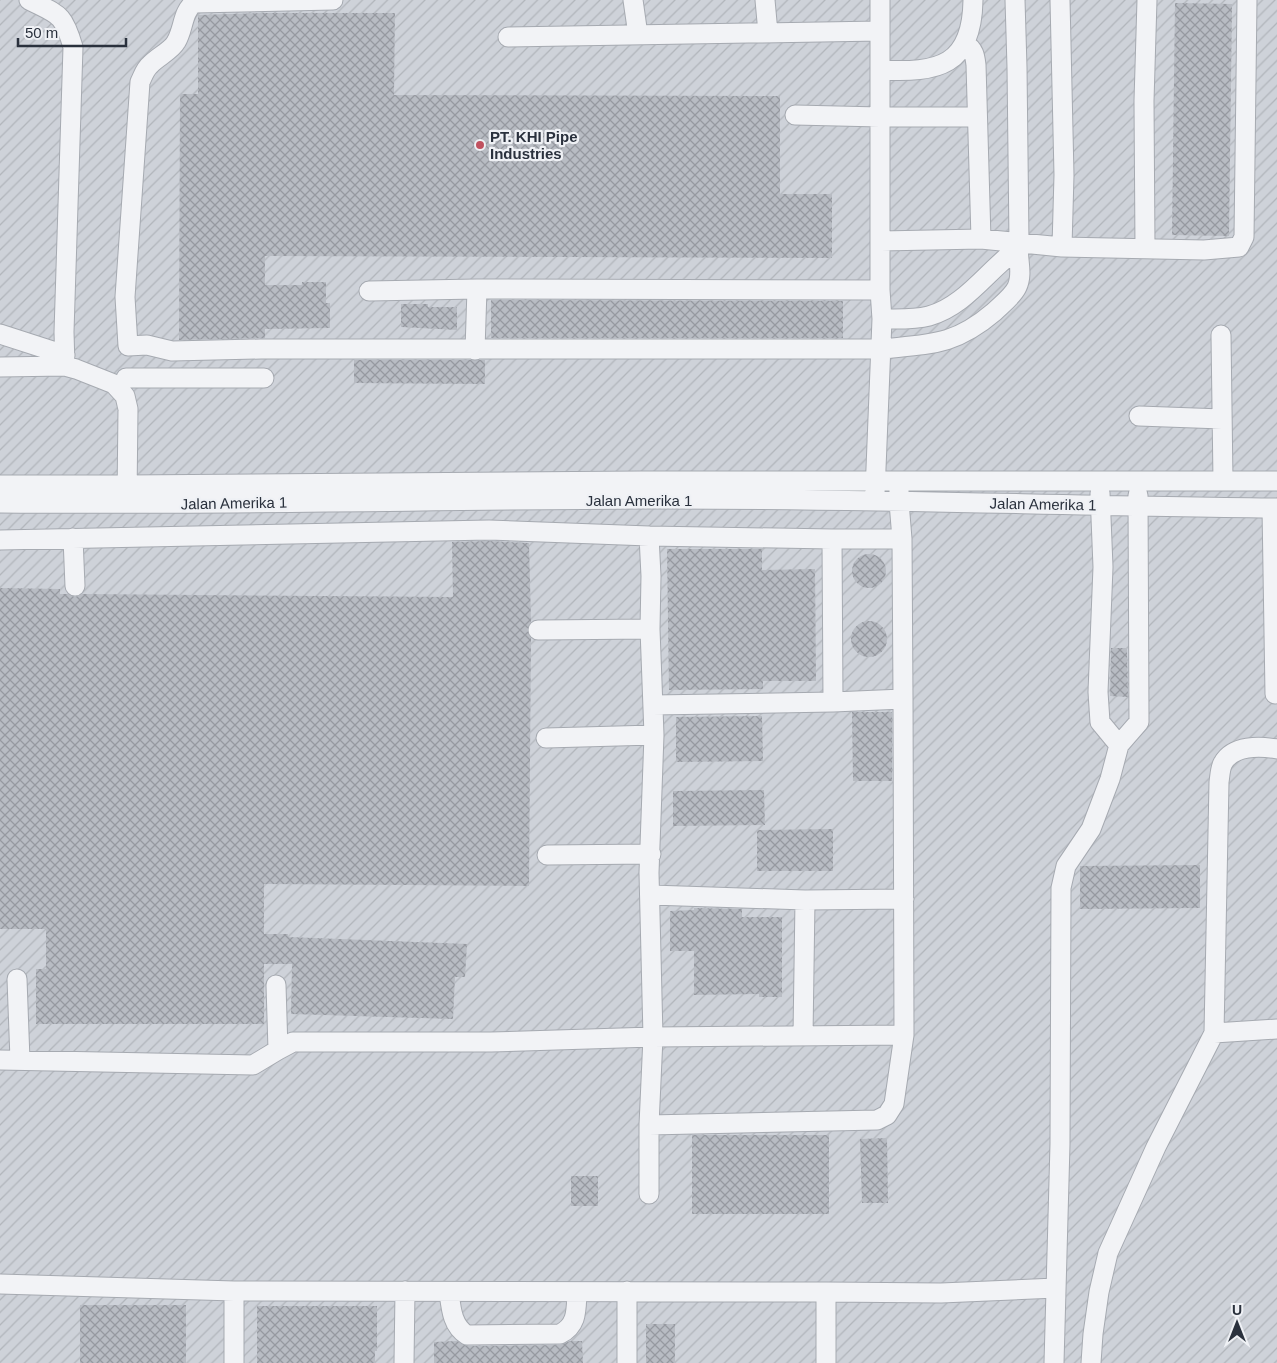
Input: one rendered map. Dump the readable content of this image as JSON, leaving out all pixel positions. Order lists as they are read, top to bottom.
{
  "streets": {
    "street": ["Jalan Amerika 1"]
  },
  "places": ["PT. KHI Pipe Industries"],
  "scale_bar": "50 m",
  "north": "top"
}
